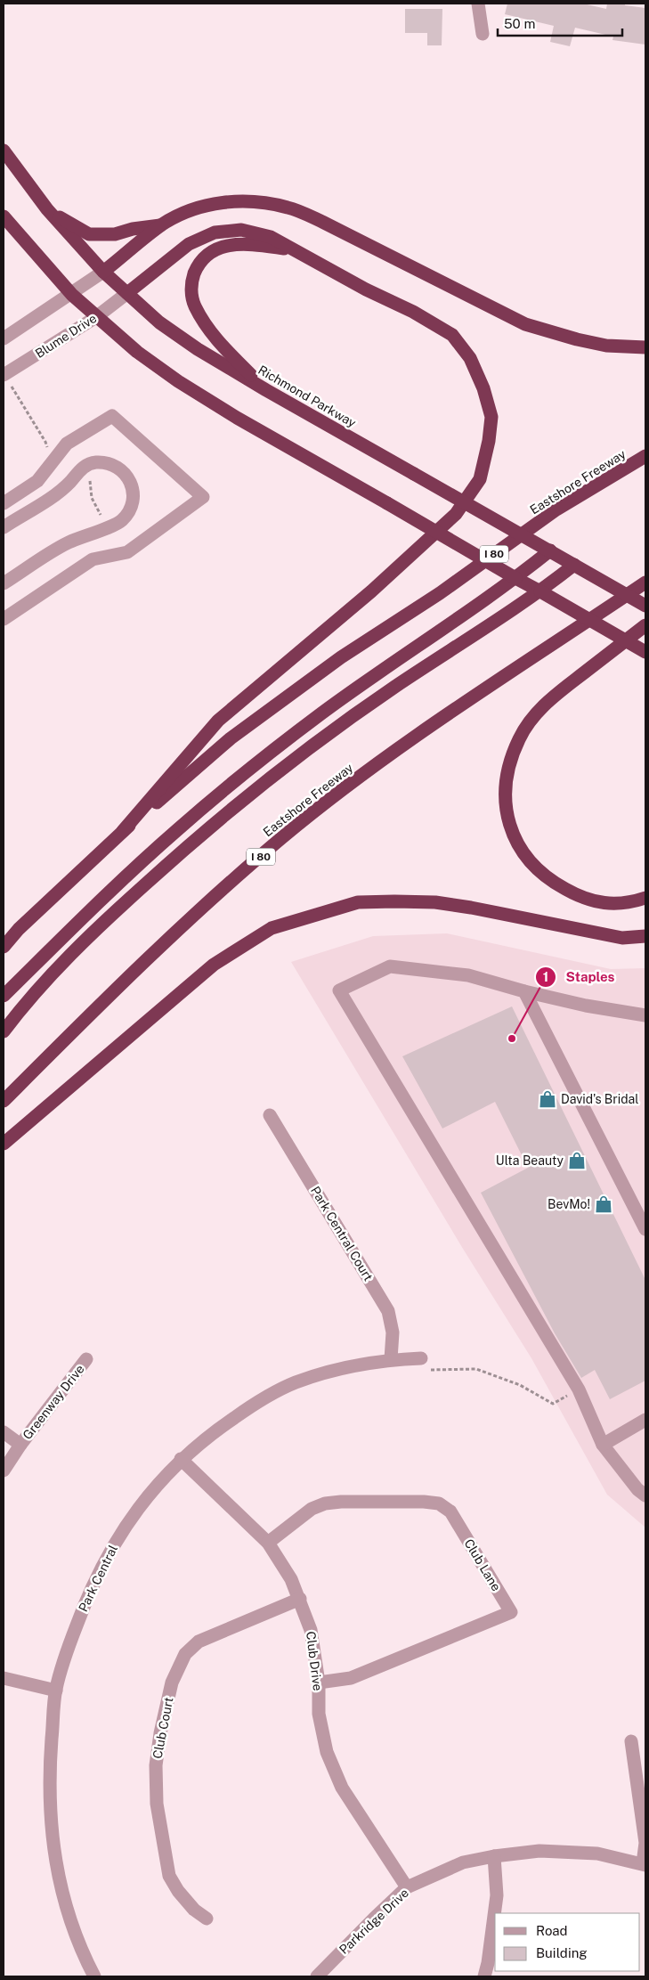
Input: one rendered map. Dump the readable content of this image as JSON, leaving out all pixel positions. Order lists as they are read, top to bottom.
{
  "streets": {
    "highway": ["Richmond Parkway", "Eastshore Freeway", "I 80"],
    "street": [
      "Blume Drive",
      "Park Central Court",
      "Greenway Drive",
      "Club Lane",
      "Park Central",
      "Club Drive",
      "Club Court",
      "Parkridge Drive"
    ]
  },
  "crossings": [
    ["Blume Drive", "Richmond Parkway"],
    ["Park Central Court", "Park Central"],
    ["Club Lane", "Club Drive"],
    ["Park Central", "Club Drive"],
    ["Club Drive", "Club Court"],
    ["Club Drive", "Parkridge Drive"]
  ],
  "places": {
    "other": ["Staples"],
    "shop": ["David's Bridal", "Ulta Beauty", "BevMo!"]
  },
  "legend": ["Road", "Building"],
  "scale_bar": "50 m"
}
